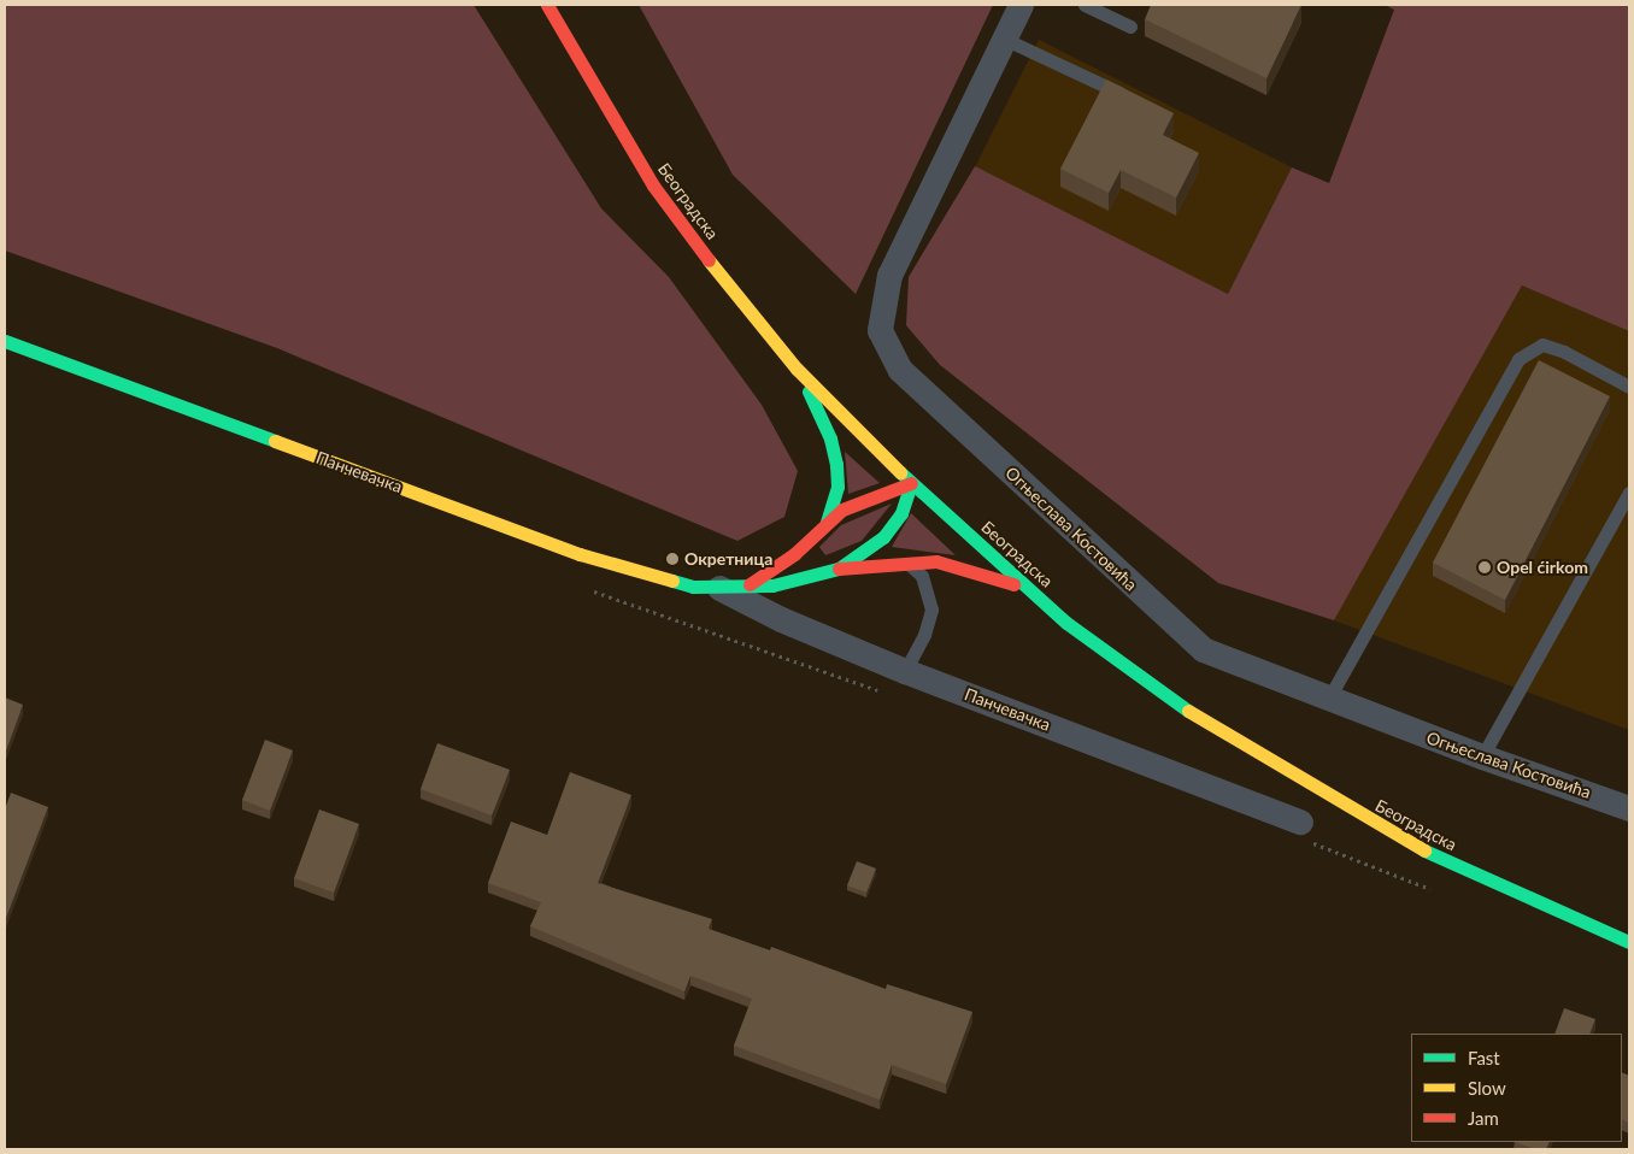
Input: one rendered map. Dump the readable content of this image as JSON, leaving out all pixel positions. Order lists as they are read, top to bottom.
{
  "streets": {
    "main road": ["Београдска", "Панчевачка"],
    "street": ["Огњеслава Костовића"]
  },
  "places": ["Окретница", "Opel ćirkom"],
  "legend": ["Fast", "Slow", "Jam"]
}
